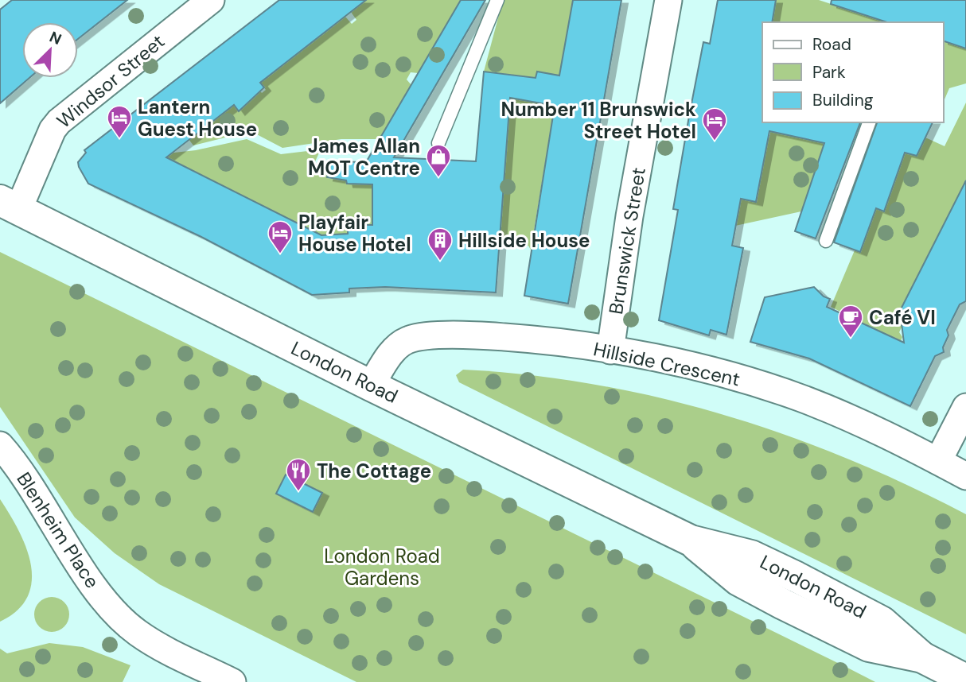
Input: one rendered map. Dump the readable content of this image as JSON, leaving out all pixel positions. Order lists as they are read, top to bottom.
{
  "streets": {
    "main road": ["London Road"],
    "street": [
      "Windsor Street",
      "Brunswick Street",
      "Hillside Crescent",
      "Blenheim Place"
    ]
  },
  "crossings": [
    ["Windsor Street", "London Road"],
    ["Brunswick Street", "Hillside Crescent"],
    ["Hillside Crescent", "London Road"]
  ],
  "parks": ["London Road Gardens"],
  "places": {
    "hotel": ["Lantern Guest House", "Number 11 Brunswick Street Hotel", "Playfair House Hotel"],
    "shop": ["James Allan MOT Centre"],
    "building": ["Hillside House"],
    "cafe": ["Café VI"],
    "restaurant": ["The Cottage"]
  },
  "legend": ["Road", "Park", "Building"],
  "north": "top right"
}
